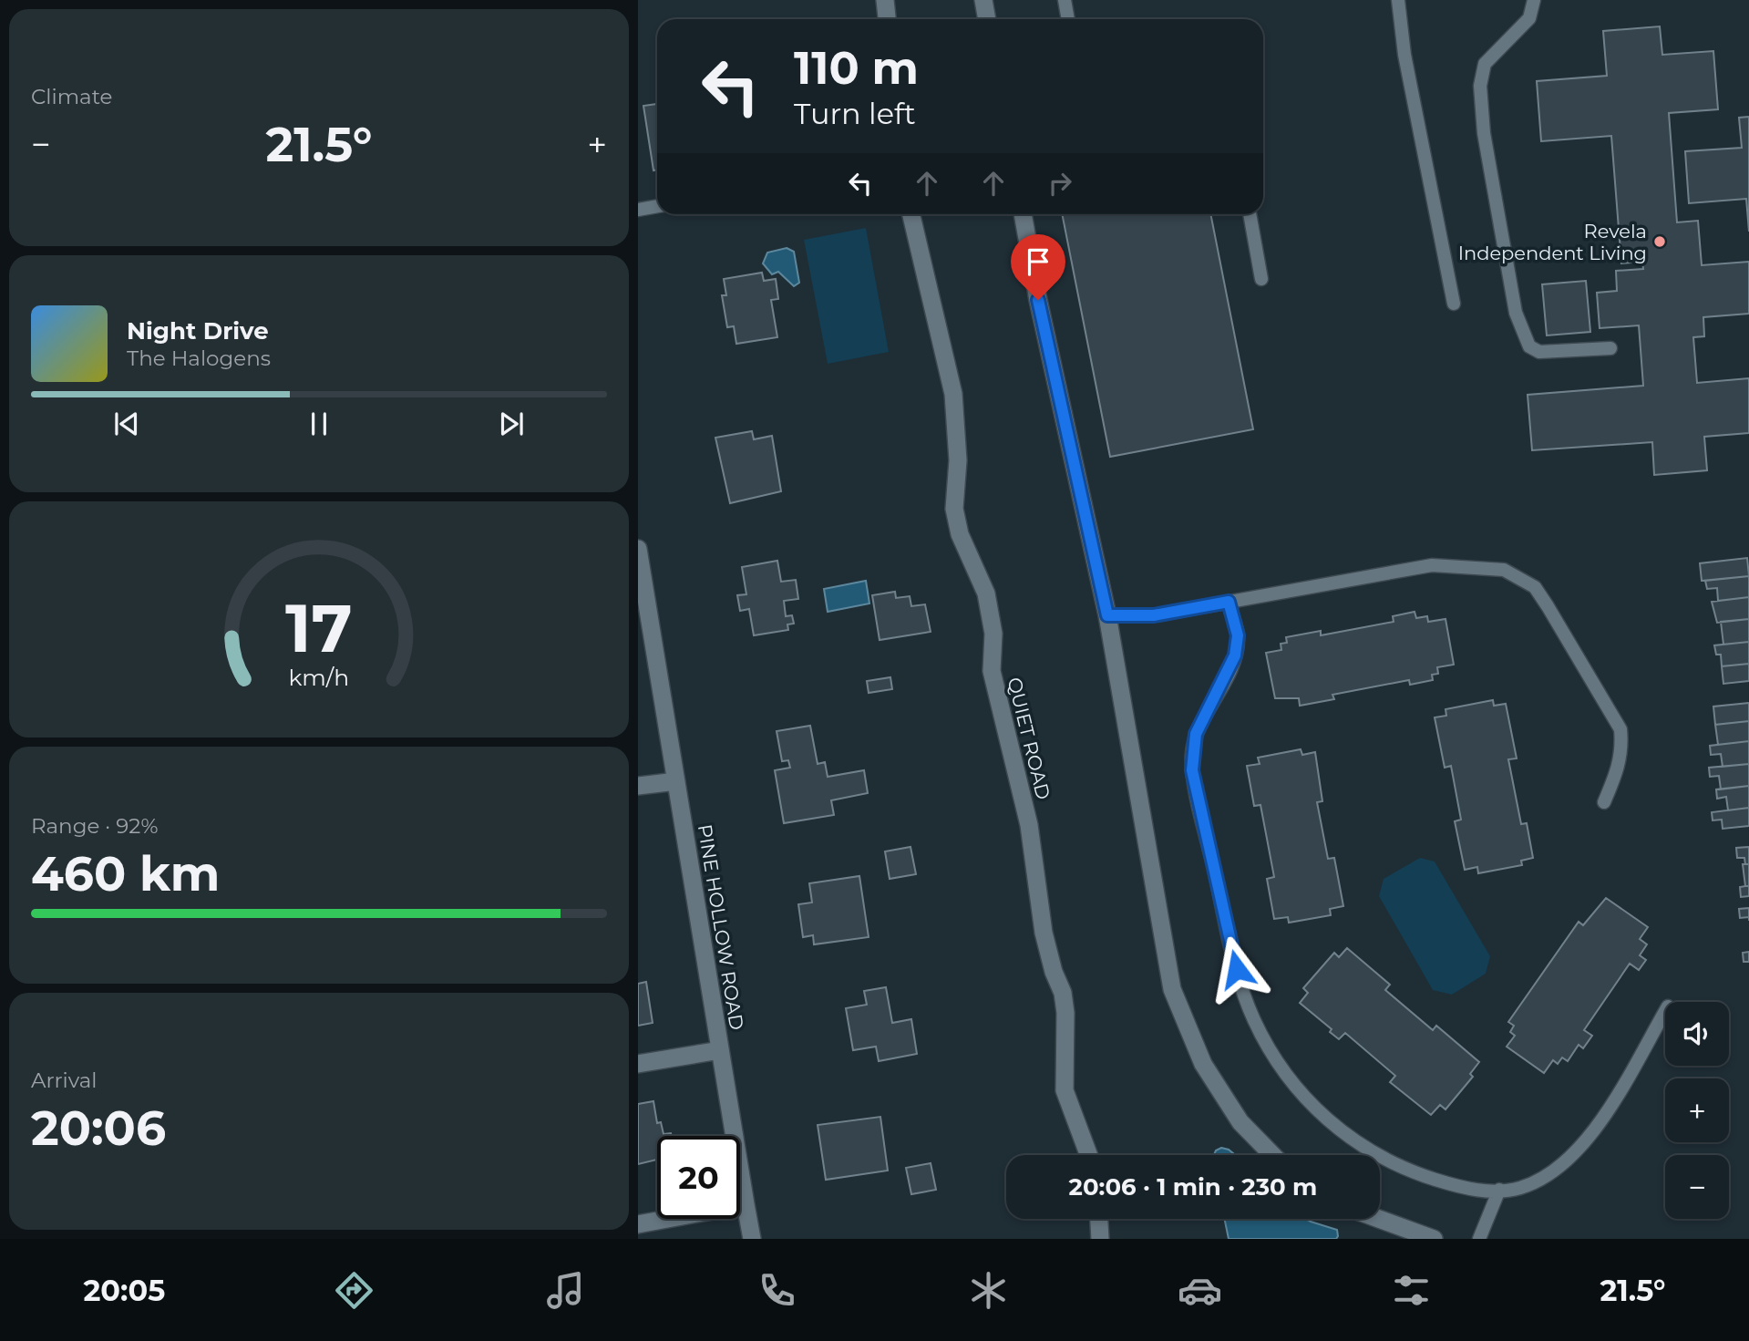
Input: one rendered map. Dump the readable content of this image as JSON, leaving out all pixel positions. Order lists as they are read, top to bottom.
{
  "streets": {
    "street": ["QUIET ROAD", "PINE HOLLOW ROAD"]
  },
  "places": ["Revela Independent Living"],
  "page": {
    "tile": [
      "Climate",
      ["Range · 92%", "460 km"],
      ["Arrival", "20:06"]
    ],
    "turn": ["110 m", "Turn left"],
    "heat": ["−", "21.5°", "+"],
    "song": ["Night Drive", "The Halogens"],
    "map_buttons": ["+", "−"],
    "limit": "20",
    "trip": "20:06 · 1 min · 230 m",
    "tabs": ["20:05", "21.5°"],
    "gauge": ["17", "km/h"]
  }
}
